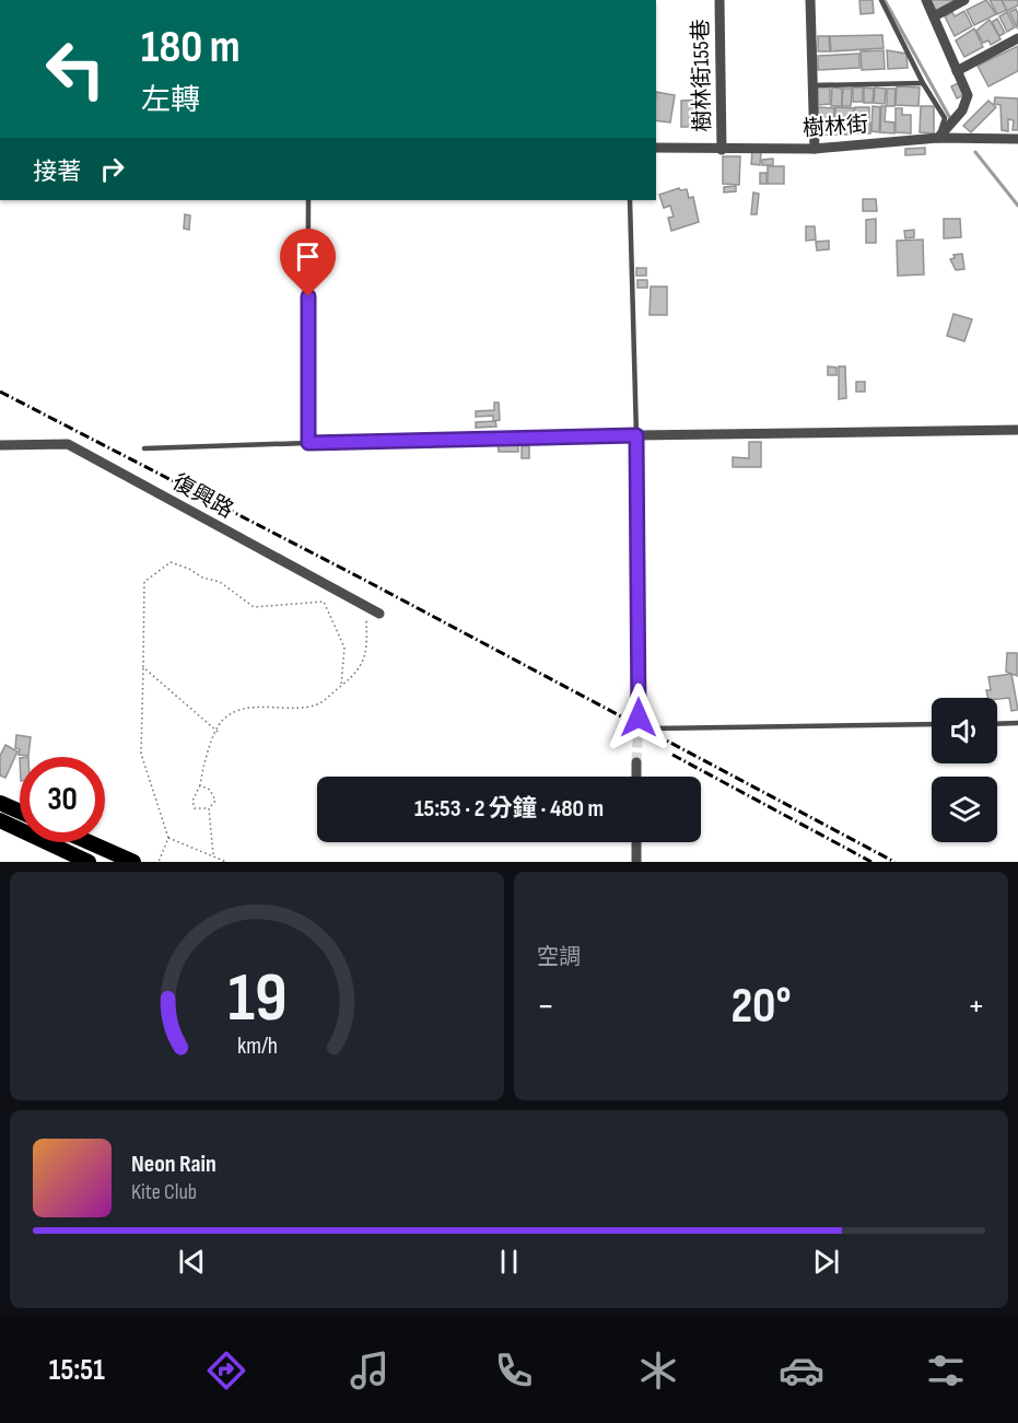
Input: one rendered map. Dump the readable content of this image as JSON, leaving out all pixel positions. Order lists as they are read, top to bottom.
{
  "streets": {
    "street": ["樹林街155巷", "樹林街", "復興路"]
  },
  "crossings": [
    ["樹林街155巷", "樹林街"]
  ],
  "page": {
    "turn": ["180 m", "左轉"],
    "then": "接著",
    "limit": "30",
    "trip": "15:53 · 2 分鐘 · 480 m",
    "tile": "空調",
    "heat": ["−", "20°", "+"],
    "song": ["Neon Rain", "Kite Club"],
    "tabs": "15:51",
    "gauge": ["19", "km/h"]
  }
}
